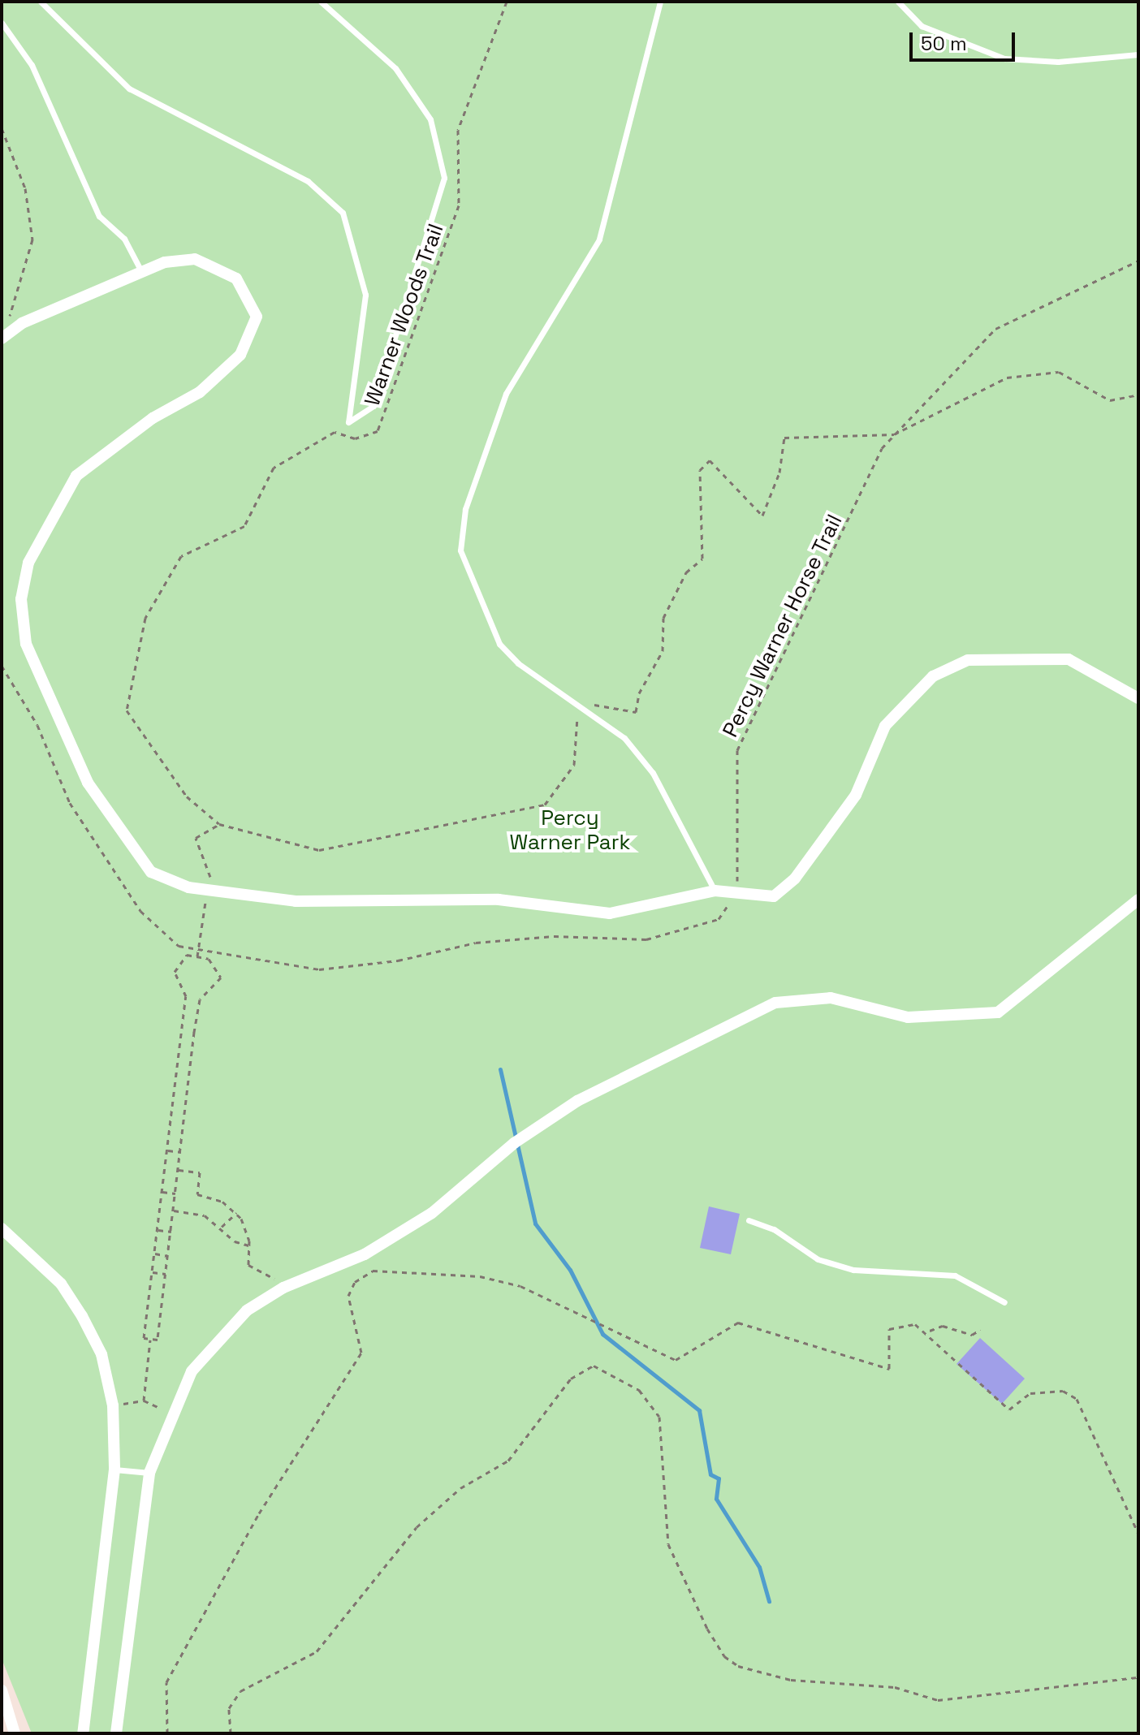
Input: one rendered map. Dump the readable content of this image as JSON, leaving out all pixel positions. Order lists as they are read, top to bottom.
{
  "streets": {
    "path": ["Warner Woods Trail", "Percy Warner Horse Trail"]
  },
  "parks": ["Percy Warner Park"],
  "scale_bar": "50 m"
}
